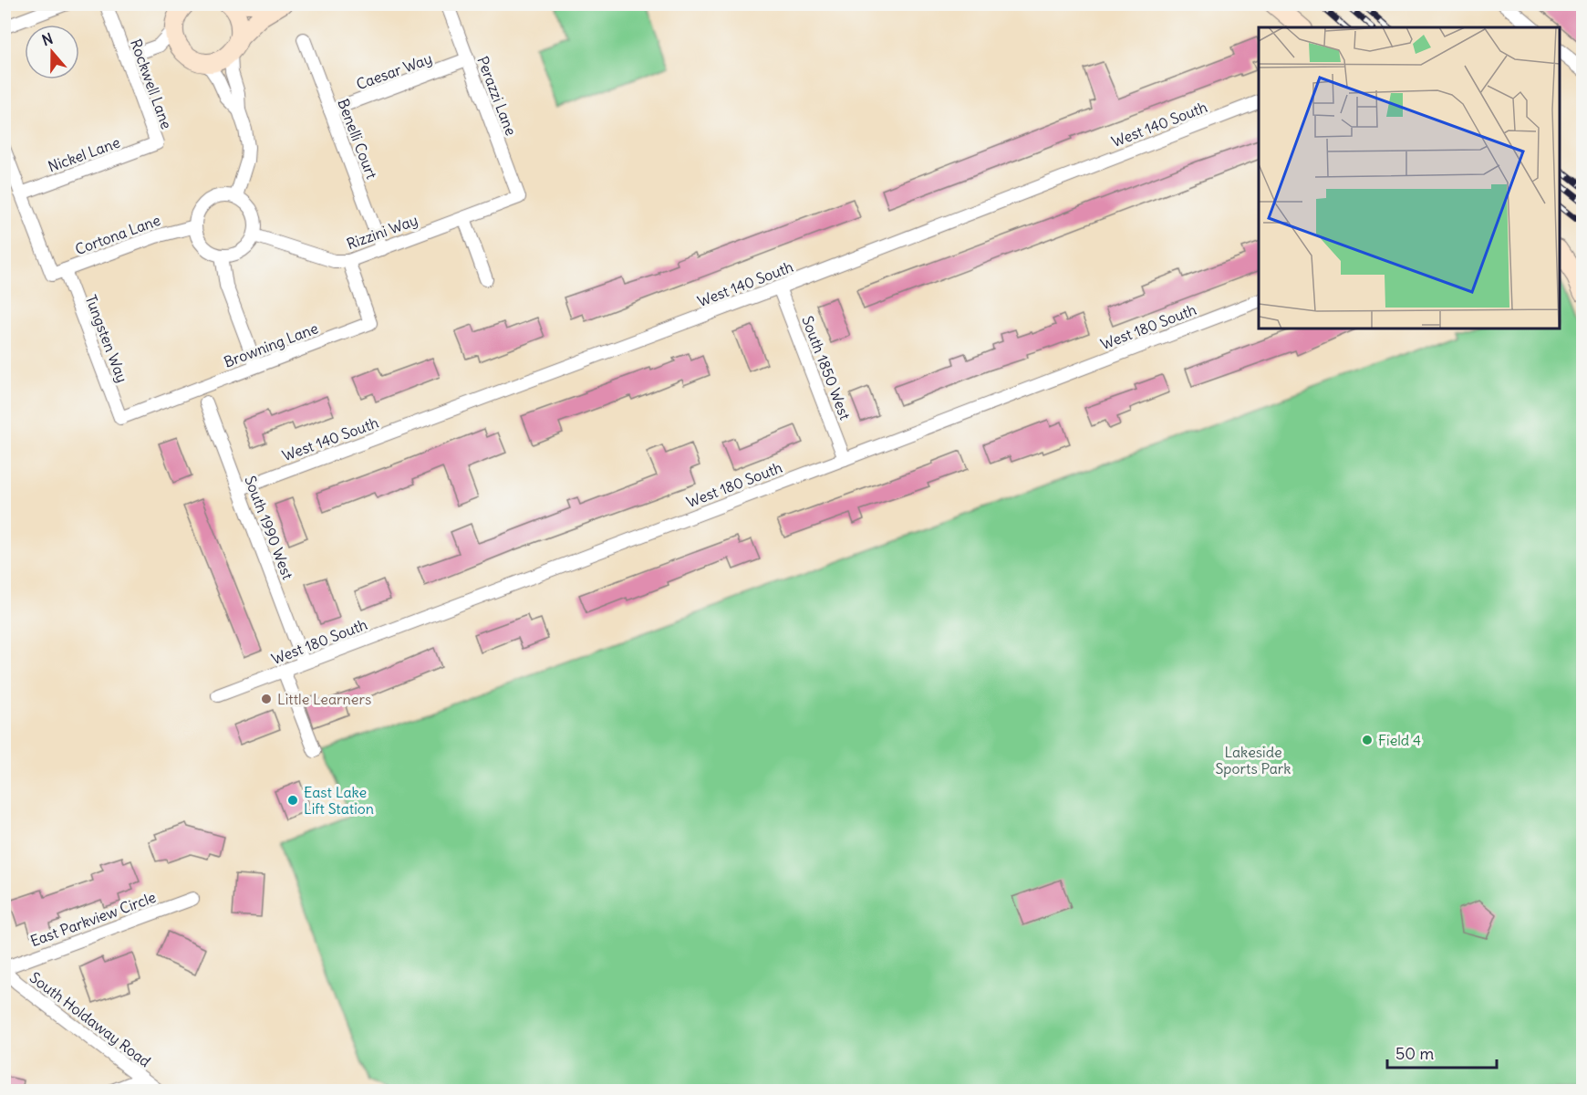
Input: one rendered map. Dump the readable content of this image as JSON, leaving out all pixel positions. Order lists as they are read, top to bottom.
{
  "streets": {
    "street": [
      "Caesar Way",
      "Rockwell Lane",
      "Perazzi Lane",
      "West 140 South",
      "Benelli Court",
      "Nickel Lane",
      "Rizzini Way",
      "Cortona Lane",
      "West 180 South",
      "Tungsten Way",
      "Browning Lane",
      "South 1850 West",
      "South 1990 West",
      "East Parkview Circle",
      "South Holdaway Road"
    ]
  },
  "crossings": [
    ["Caesar Way", "Perazzi Lane"],
    ["Caesar Way", "Benelli Court"],
    ["Rockwell Lane", "Nickel Lane"],
    ["Perazzi Lane", "Rizzini Way"],
    ["West 140 South", "South 1850 West"],
    ["West 140 South", "South 1990 West"],
    ["Benelli Court", "Rizzini Way"],
    ["Nickel Lane", "Cortona Lane"],
    ["Rizzini Way", "Cortona Lane"],
    ["Rizzini Way", "Browning Lane"],
    ["Cortona Lane", "Tungsten Way"],
    ["West 180 South", "South 1850 West"],
    ["West 180 South", "South 1990 West"],
    ["Tungsten Way", "Browning Lane"],
    ["East Parkview Circle", "South Holdaway Road"]
  ],
  "parks": ["Lakeside Sports Park"],
  "places": ["Little Learners", "Field 4", "East Lake Lift Station"],
  "scale_bar": "50 m",
  "north": "top"
}
